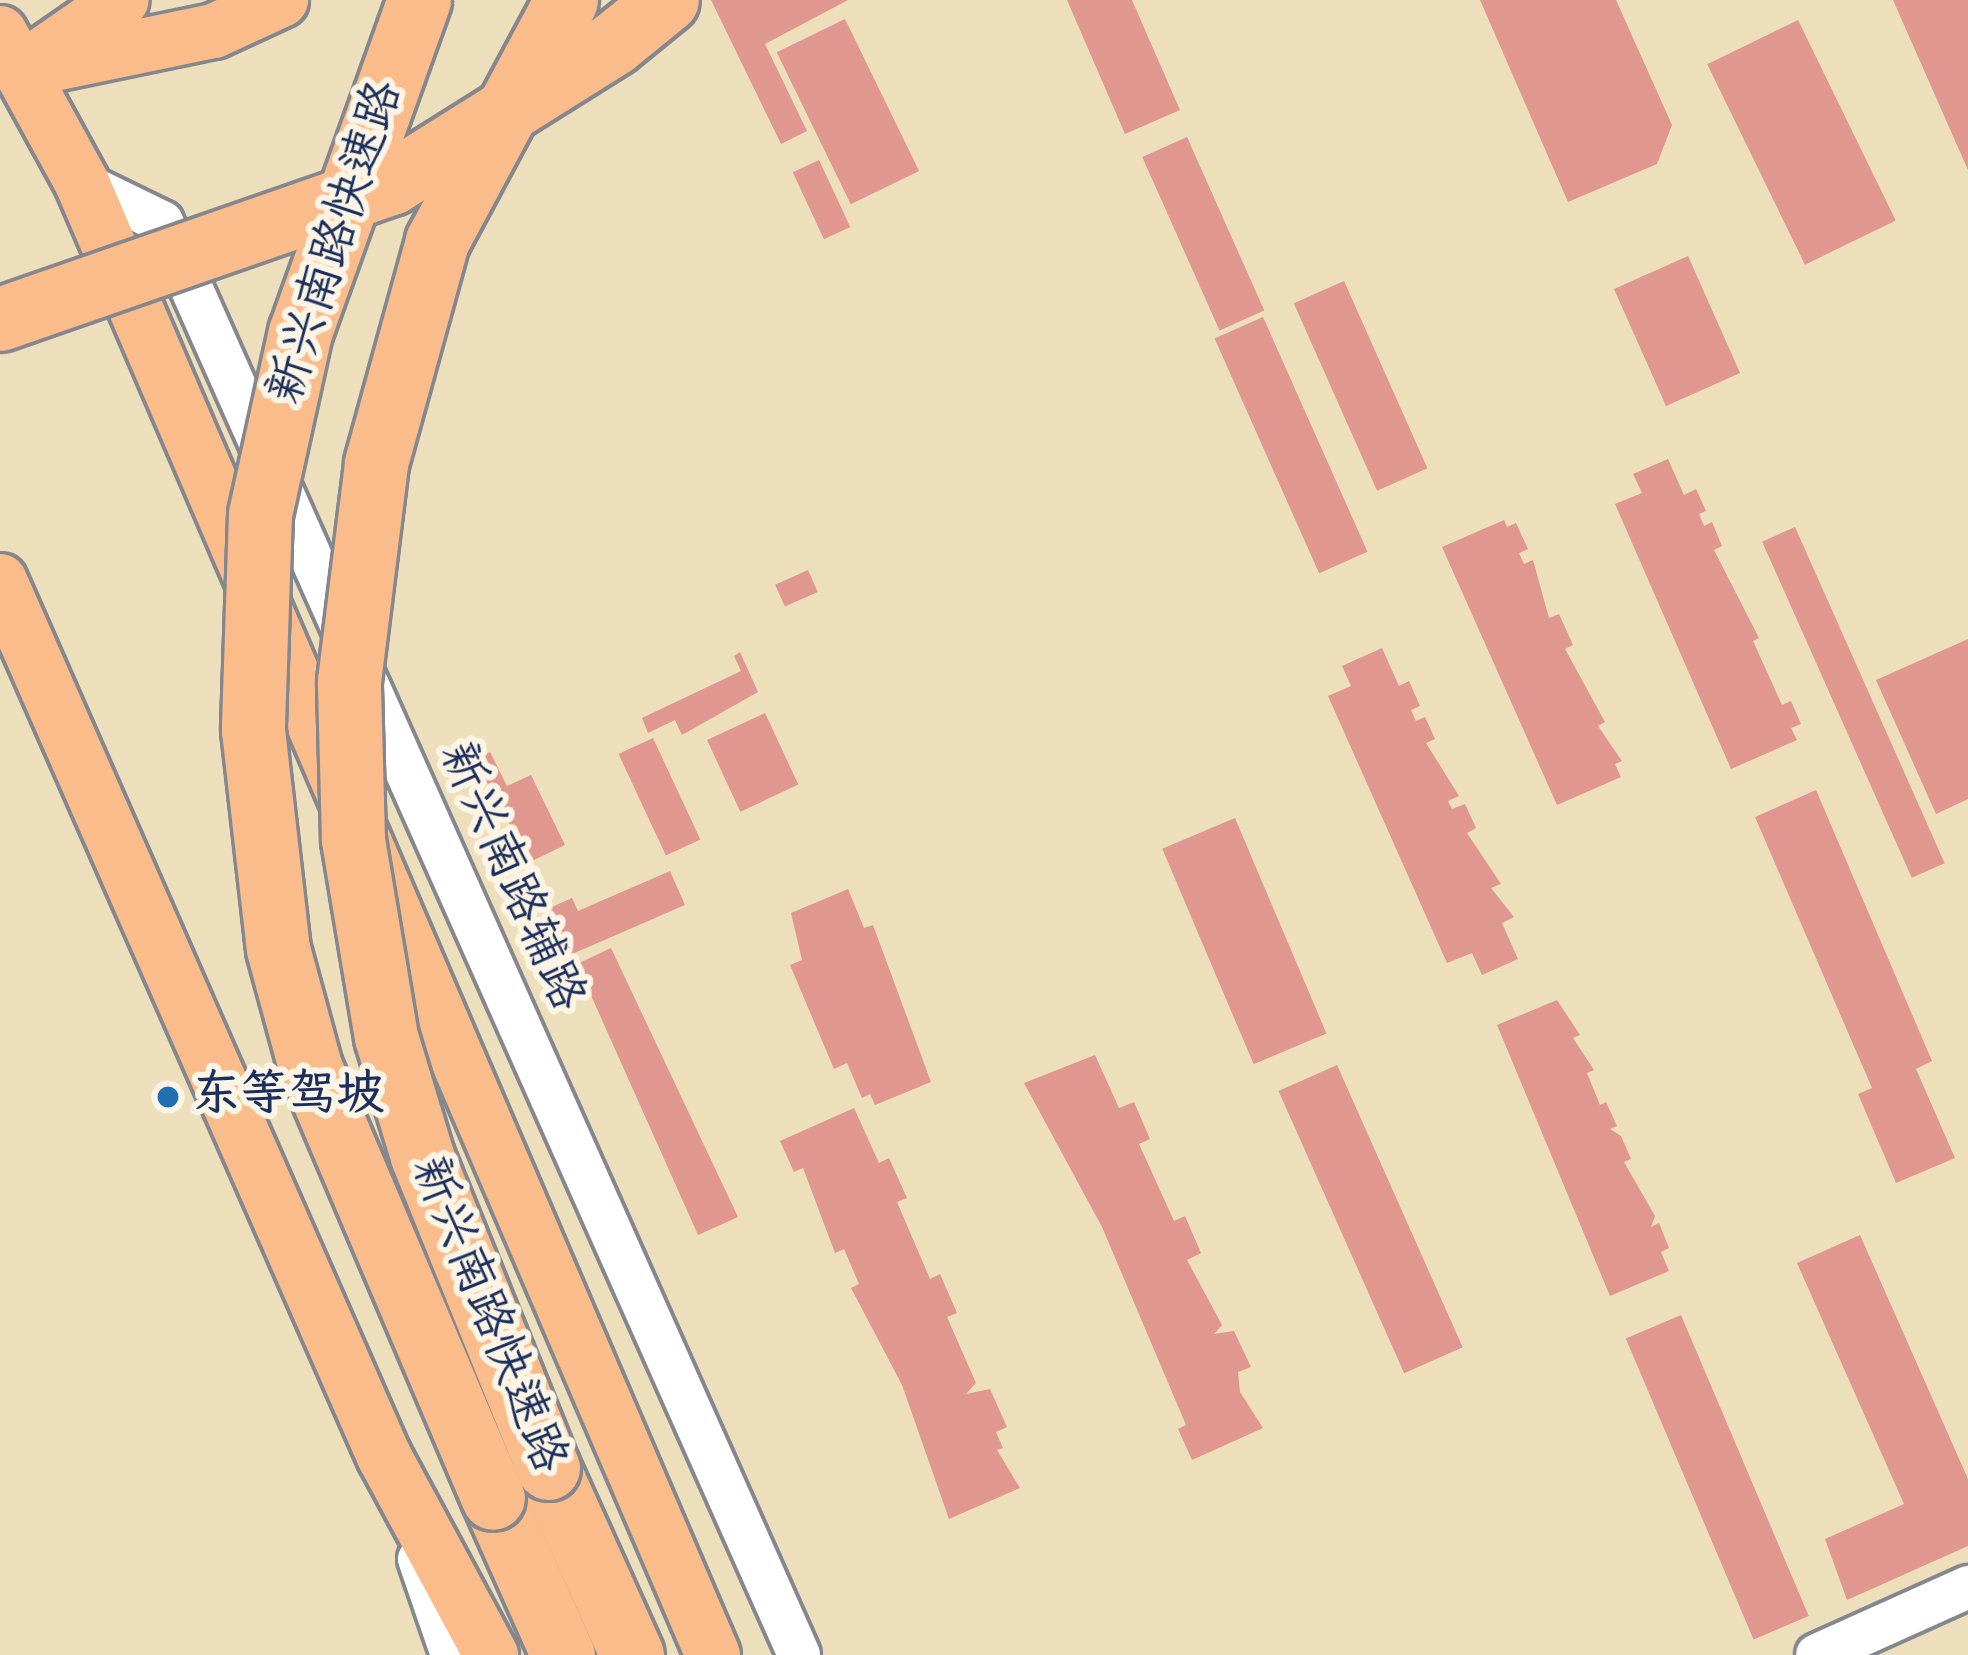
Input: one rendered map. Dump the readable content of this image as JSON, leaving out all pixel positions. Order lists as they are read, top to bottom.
{
  "streets": {
    "highway": ["新兴南路快速路"],
    "street": ["新兴南路辅路"]
  },
  "places": ["东等驾坡"]
}
